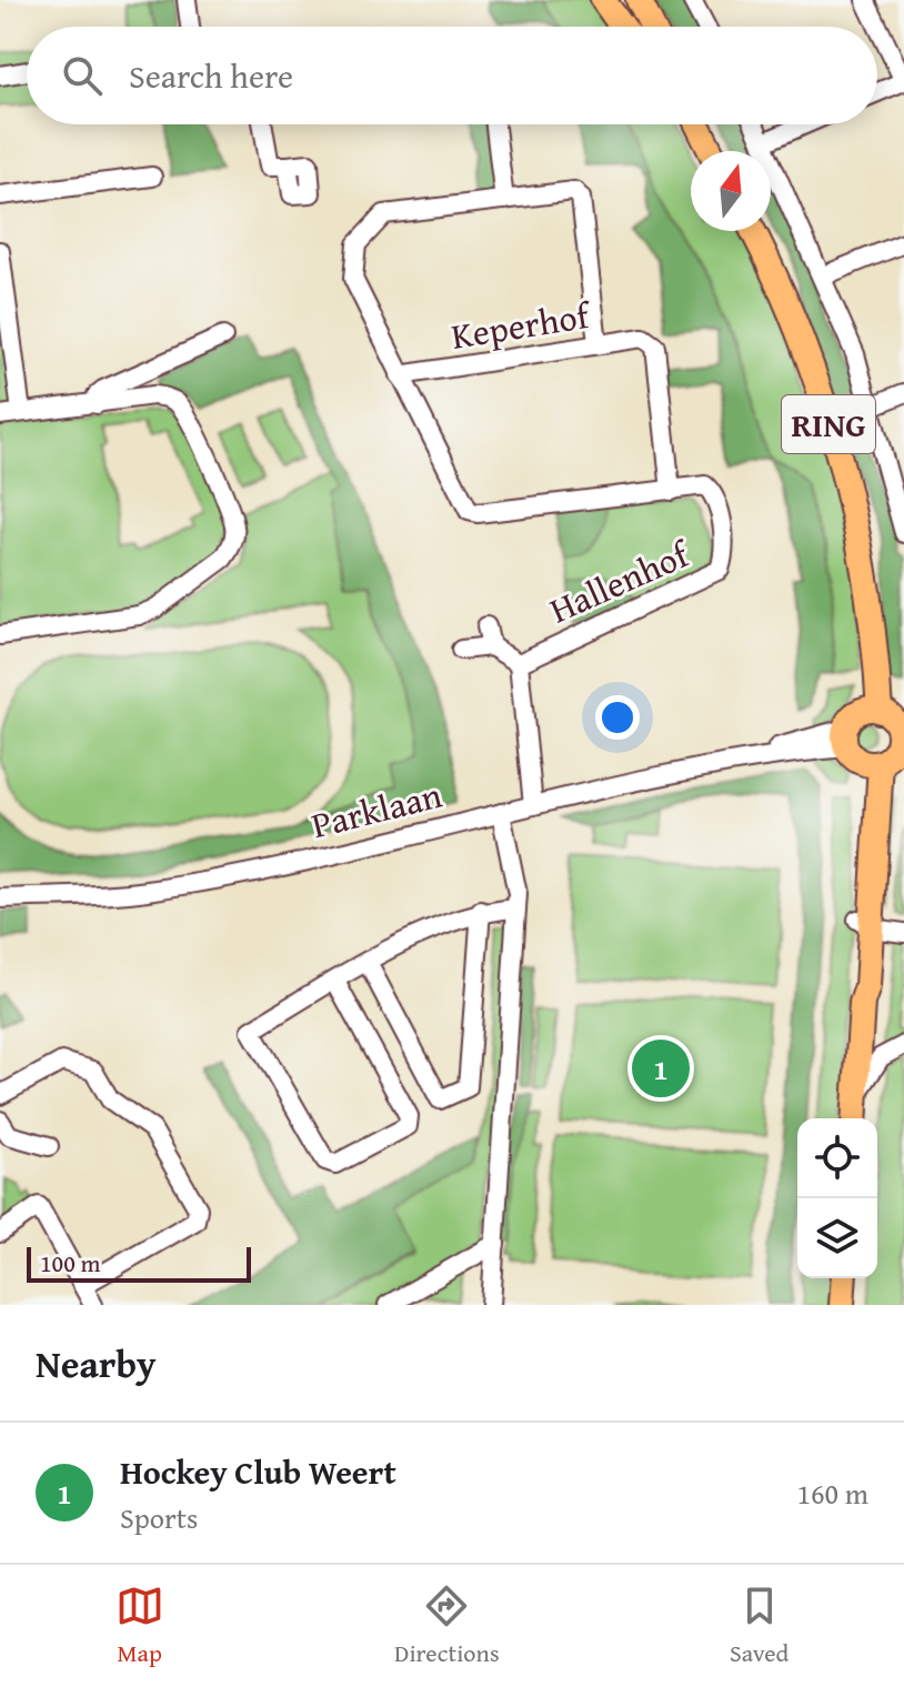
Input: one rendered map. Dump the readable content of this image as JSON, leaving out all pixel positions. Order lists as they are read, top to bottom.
{
  "streets": {
    "main road": ["RING"],
    "street": ["Keperhof", "Hallenhof", "Parklaan"]
  },
  "crossings": [
    ["Keperhof", "Hallenhof"],
    ["Hallenhof", "Parklaan"]
  ],
  "scale_bar": "100 m",
  "north": "top",
  "page": {
    "search": "Search here",
    "pins": "1",
    "scale": "100 m",
    "heading": "Nearby",
    "list": [
      {
        "mark": "1",
        "name": "Hockey Club Weert",
        "note": "Sports",
        "value": "160 m"
      }
    ],
    "nav": ["Map", "Directions", "Saved"]
  }
}
